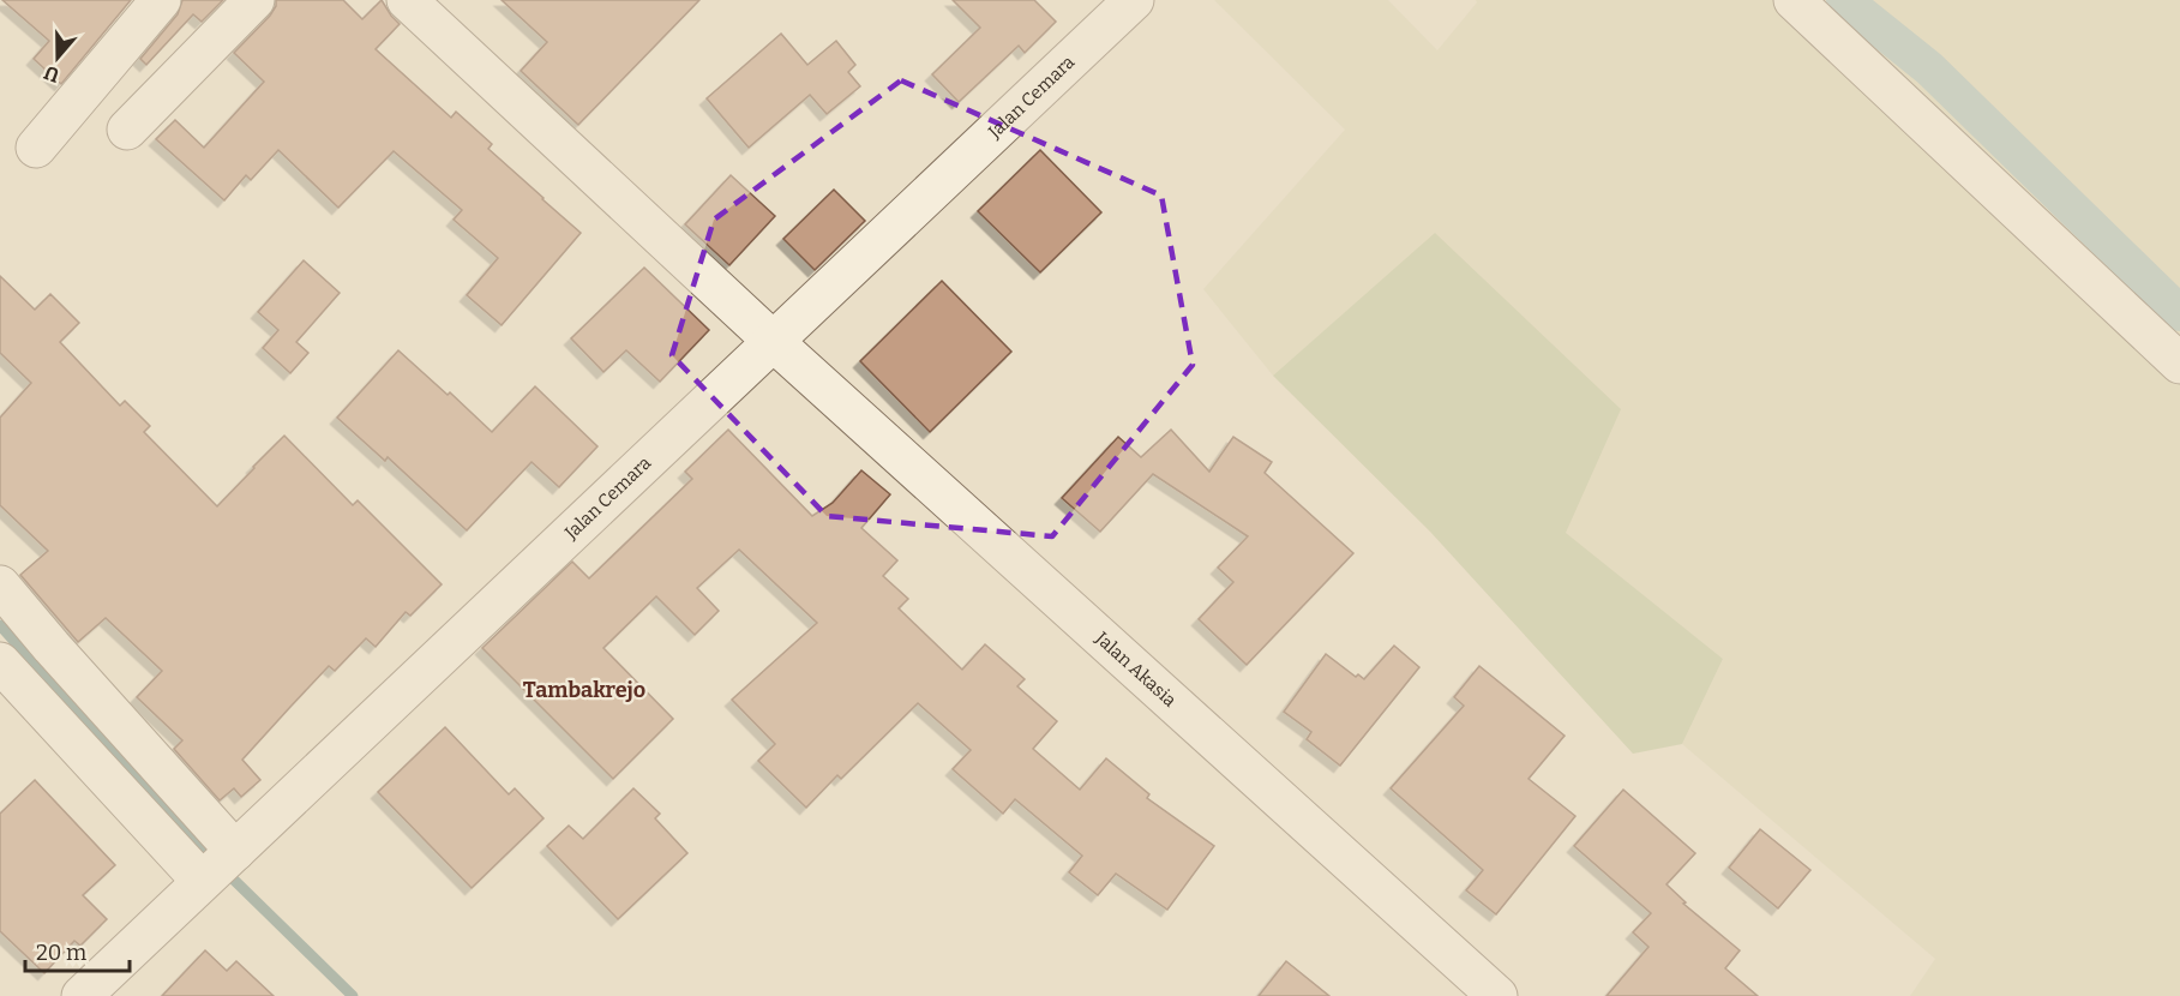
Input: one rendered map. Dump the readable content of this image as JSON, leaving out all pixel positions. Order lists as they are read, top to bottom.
{
  "streets": {
    "street": ["Jalan Cemara", "Jalan Akasia"]
  },
  "crossings": [
    ["Jalan Cemara", "Jalan Akasia"]
  ],
  "districts": ["Tambakrejo"],
  "scale_bar": "20 m",
  "north": "bottom"
}
